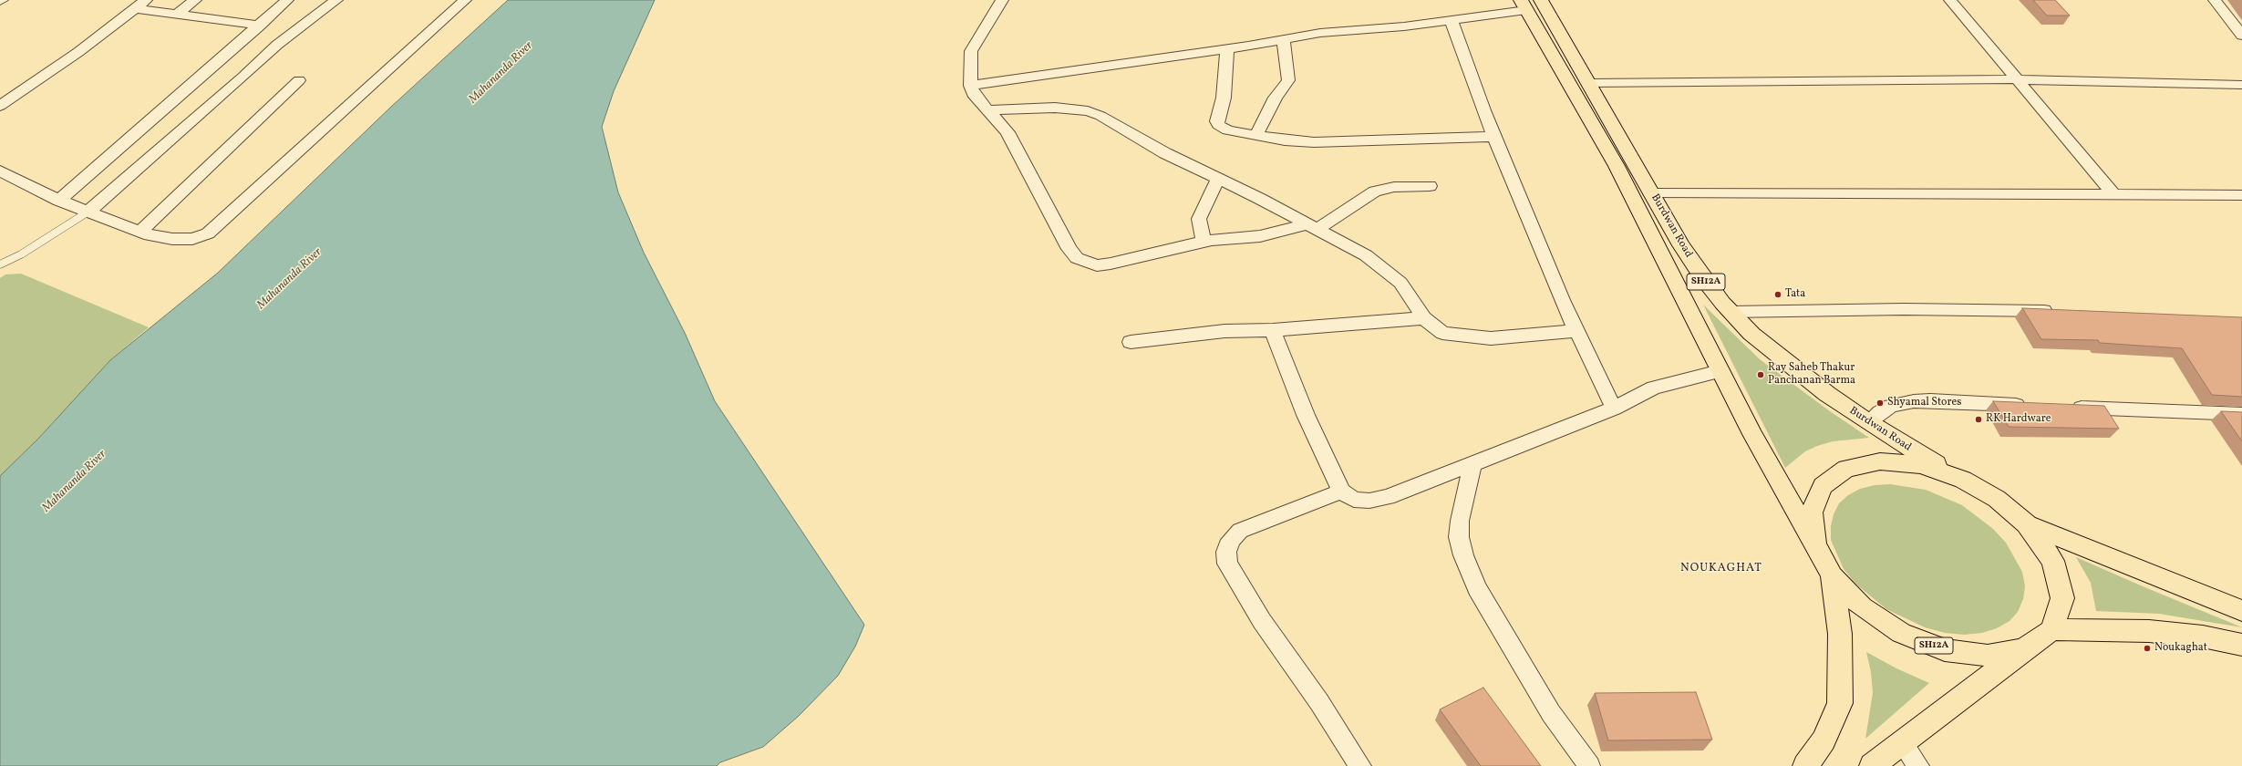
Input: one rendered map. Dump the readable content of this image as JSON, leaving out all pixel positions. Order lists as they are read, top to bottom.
{
  "streets": {
    "main road": ["Burdwan Road", "SH12A"]
  },
  "crossings": [
    ["Burdwan Road", "SH12A"]
  ],
  "districts": ["NOUKAGHAT"],
  "water": ["Mahananda River"],
  "places": [
    "Tata",
    "Ray Saheb Thakur Panchanan Barma",
    "Shyamal Stores",
    "RK Hardware",
    "Noukaghat"
  ]
}
